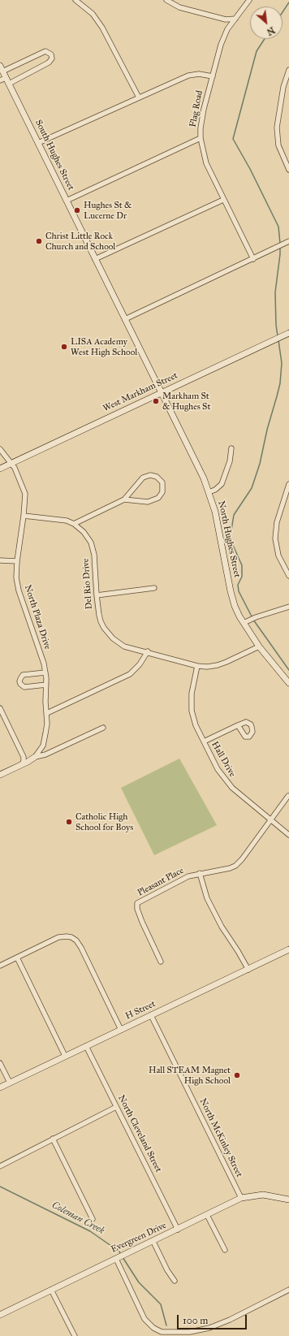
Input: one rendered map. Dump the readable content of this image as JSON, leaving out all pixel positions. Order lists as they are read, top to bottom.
{
  "streets": {
    "street": [
      "Flag Road",
      "South Hughes Street",
      "West Markham Street",
      "North Hughes Street",
      "Del Rio Drive",
      "North Plaza Drive",
      "Hall Drive",
      "Pleasant Place",
      "H Street",
      "North Cleveland Street",
      "North McKinley Street",
      "Evergreen Drive"
    ]
  },
  "crossings": [
    ["South Hughes Street", "West Markham Street"],
    ["South Hughes Street", "North Hughes Street"],
    ["West Markham Street", "North Hughes Street"],
    ["West Markham Street", "North Plaza Drive"],
    ["North Hughes Street", "Del Rio Drive"],
    ["Del Rio Drive", "Hall Drive"],
    ["Hall Drive", "Pleasant Place"],
    ["H Street", "North Cleveland Street"],
    ["H Street", "North McKinley Street"],
    ["North Cleveland Street", "Evergreen Drive"],
    ["North McKinley Street", "Evergreen Drive"]
  ],
  "water": ["Coleman Creek"],
  "places": [
    "Hughes St & Lucerne Dr",
    "Christ Little Rock Church and School",
    "LISA Academy West High School",
    "Markham St & Hughes St",
    "Catholic High School for Boys",
    "Hall STEAM Magnet High School"
  ],
  "scale_bar": "100 m",
  "north": "bottom right"
}
